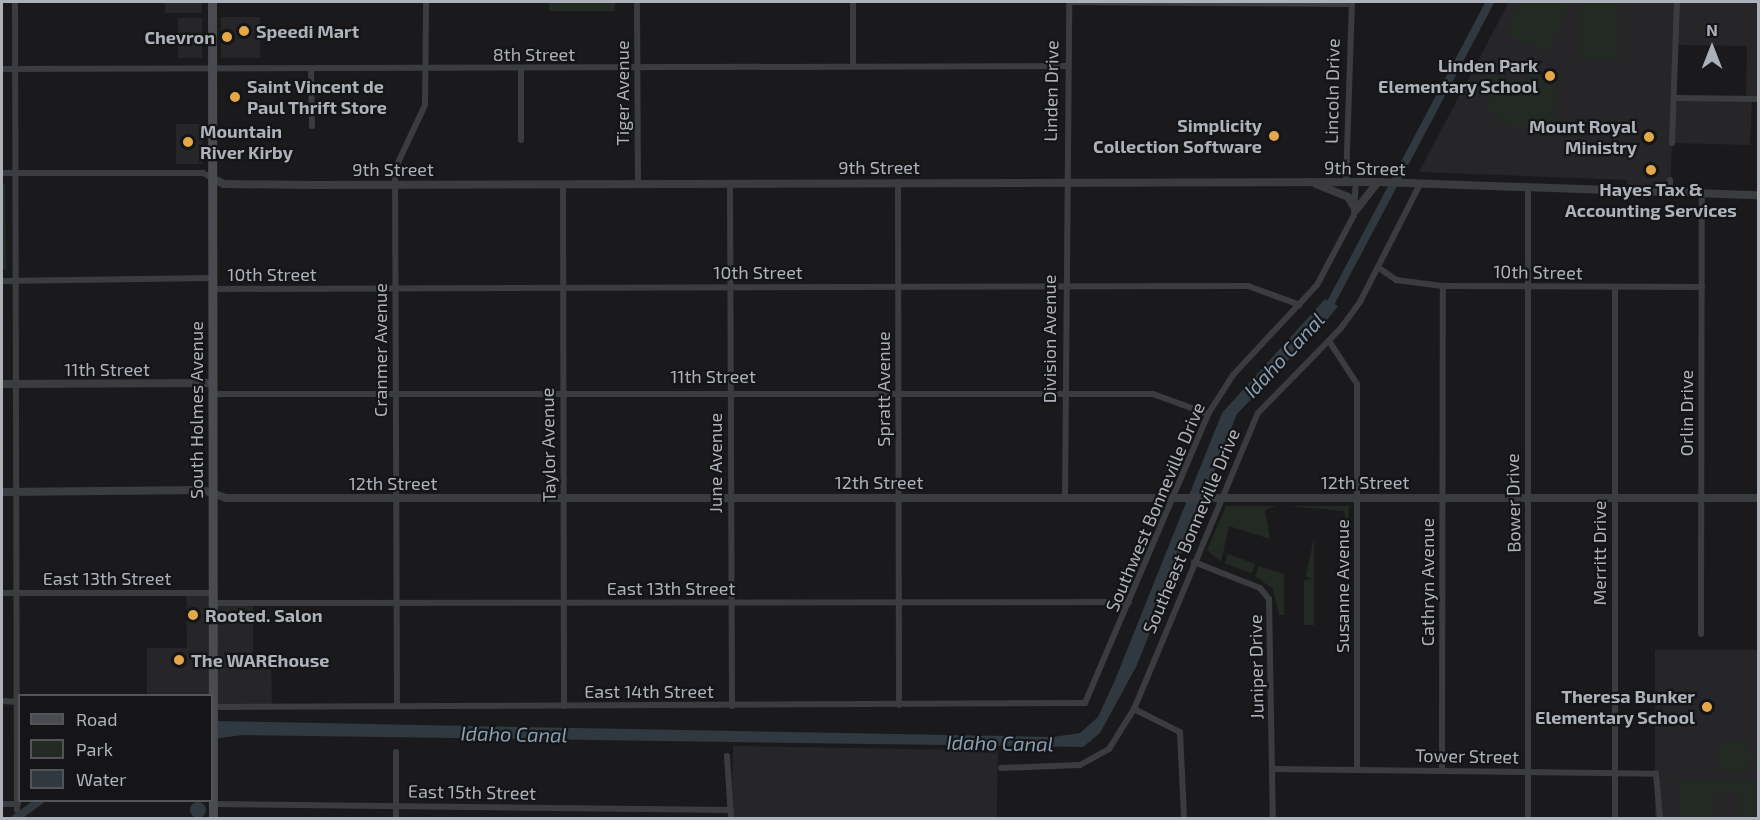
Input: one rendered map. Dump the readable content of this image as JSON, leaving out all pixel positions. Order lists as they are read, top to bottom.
{
  "streets": {
    "main road": ["South Holmes Avenue"],
    "street": [
      "8th Street",
      "Linden Drive",
      "Lincoln Drive",
      "Tiger Avenue",
      "9th Street",
      "10th Street",
      "Division Avenue",
      "Cranmer Avenue",
      "11th Street",
      "Spratt Avenue",
      "Orlin Drive",
      "Taylor Avenue",
      "June Avenue",
      "12th Street",
      "Bower Drive",
      "Southwest Bonneville Drive",
      "Southeast Bonneville Drive",
      "Merritt Drive",
      "East 13th Street",
      "Cathryn Avenue",
      "Susanne Avenue",
      "Juniper Drive",
      "East 14th Street",
      "Tower Street",
      "East 15th Street"
    ]
  },
  "crossings": [
    ["8th Street", "Linden Drive"],
    ["8th Street", "Tiger Avenue"],
    ["8th Street", "Cranmer Avenue"],
    ["8th Street", "South Holmes Avenue"],
    ["Linden Drive", "9th Street"],
    ["Linden Drive", "Division Avenue"],
    ["Lincoln Drive", "9th Street"],
    ["Tiger Avenue", "9th Street"],
    ["9th Street", "Division Avenue"],
    ["9th Street", "Cranmer Avenue"],
    ["9th Street", "Spratt Avenue"],
    ["9th Street", "South Holmes Avenue"],
    ["9th Street", "Orlin Drive"],
    ["9th Street", "Taylor Avenue"],
    ["9th Street", "June Avenue"],
    ["9th Street", "Bower Drive"],
    ["9th Street", "Southwest Bonneville Drive"],
    ["9th Street", "Southeast Bonneville Drive"],
    ["10th Street", "Division Avenue"],
    ["10th Street", "Cranmer Avenue"],
    ["10th Street", "Spratt Avenue"],
    ["10th Street", "South Holmes Avenue"],
    ["10th Street", "Orlin Drive"],
    ["10th Street", "Taylor Avenue"],
    ["10th Street", "June Avenue"],
    ["10th Street", "Bower Drive"],
    ["10th Street", "Southwest Bonneville Drive"],
    ["10th Street", "Southeast Bonneville Drive"],
    ["10th Street", "Merritt Drive"],
    ["10th Street", "Cathryn Avenue"],
    ["Division Avenue", "11th Street"],
    ["Division Avenue", "12th Street"],
    ["Cranmer Avenue", "11th Street"],
    ["Cranmer Avenue", "12th Street"],
    ["Cranmer Avenue", "East 13th Street"],
    ["Cranmer Avenue", "East 14th Street"],
    ["11th Street", "Spratt Avenue"],
    ["11th Street", "South Holmes Avenue"],
    ["11th Street", "Taylor Avenue"],
    ["11th Street", "June Avenue"],
    ["11th Street", "Southwest Bonneville Drive"],
    ["Spratt Avenue", "12th Street"],
    ["Spratt Avenue", "East 13th Street"],
    ["Spratt Avenue", "East 14th Street"],
    ["South Holmes Avenue", "12th Street"],
    ["South Holmes Avenue", "East 13th Street"],
    ["South Holmes Avenue", "East 15th Street"],
    ["Orlin Drive", "12th Street"],
    ["Taylor Avenue", "12th Street"],
    ["Taylor Avenue", "East 13th Street"],
    ["Taylor Avenue", "East 14th Street"],
    ["June Avenue", "12th Street"],
    ["June Avenue", "East 13th Street"],
    ["June Avenue", "East 14th Street"],
    ["12th Street", "Bower Drive"],
    ["12th Street", "Southwest Bonneville Drive"],
    ["12th Street", "Southeast Bonneville Drive"],
    ["12th Street", "Merritt Drive"],
    ["12th Street", "Cathryn Avenue"],
    ["12th Street", "Susanne Avenue"],
    ["Bower Drive", "Tower Street"],
    ["Southwest Bonneville Drive", "East 13th Street"],
    ["Southwest Bonneville Drive", "East 14th Street"],
    ["Southeast Bonneville Drive", "Susanne Avenue"],
    ["Southeast Bonneville Drive", "Juniper Drive"],
    ["Merritt Drive", "Tower Street"],
    ["Cathryn Avenue", "Tower Street"],
    ["Susanne Avenue", "Tower Street"],
    ["Juniper Drive", "Tower Street"]
  ],
  "water": ["Idaho Canal"],
  "places": [
    "Speedi Mart",
    "Chevron",
    "Linden Park Elementary School",
    "Saint Vincent de Paul Thrift Store",
    "Simplicity Collection Software",
    "Mount Royal Ministry",
    "Mountain River Kirby",
    "Hayes Tax & Accounting Services",
    "Rooted. Salon",
    "The WAREhouse",
    "Theresa Bunker Elementary School"
  ],
  "legend": ["Road", "Park", "Water"],
  "north": "top"
}
